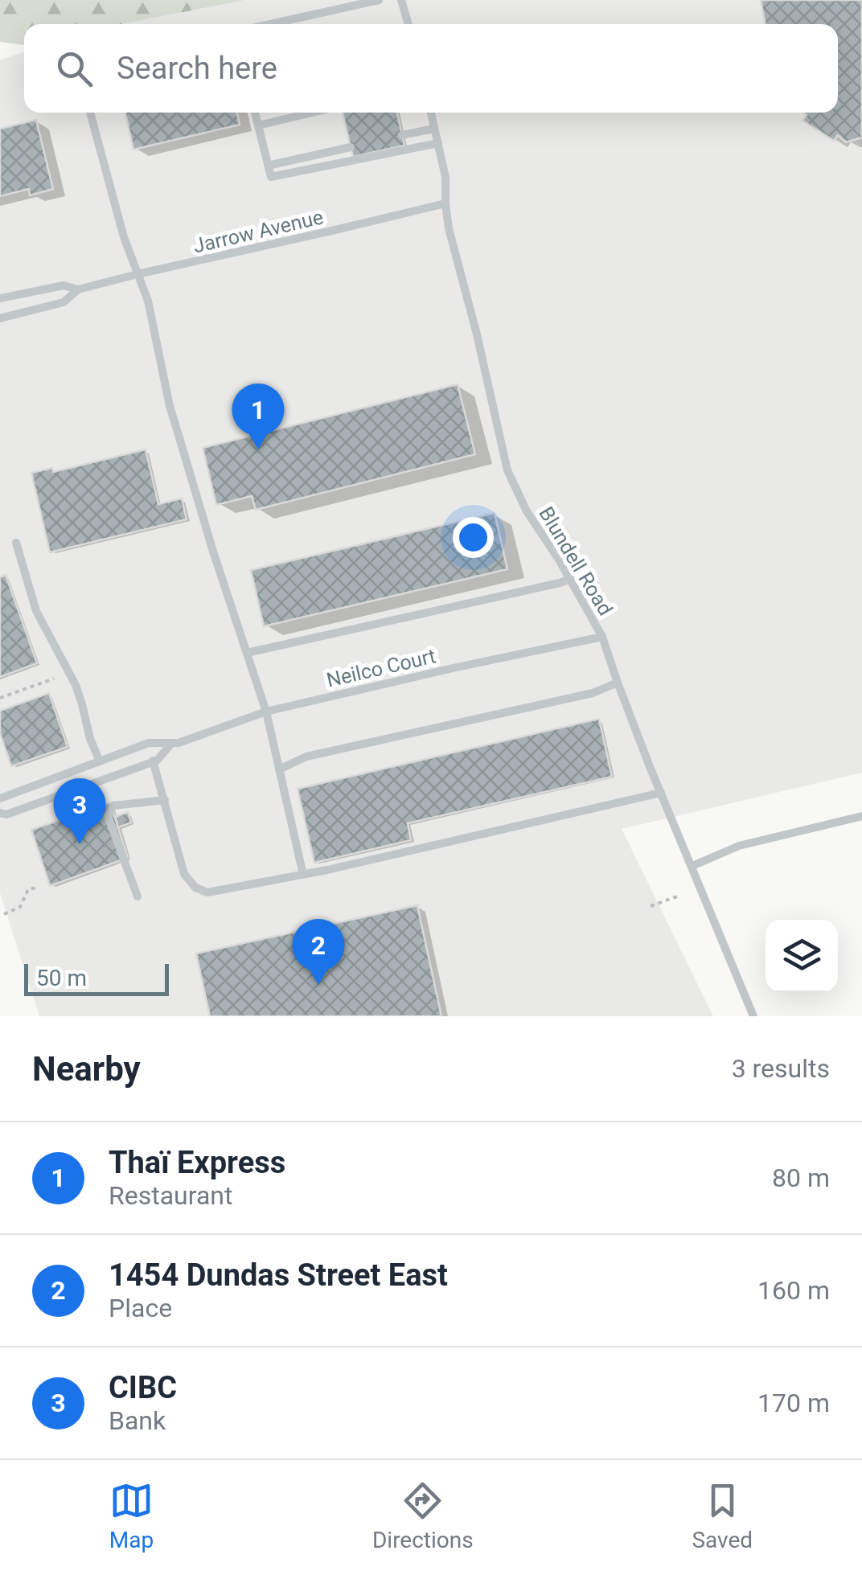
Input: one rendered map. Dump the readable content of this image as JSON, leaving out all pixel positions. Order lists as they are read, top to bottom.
{
  "streets": {
    "lane": ["Jarrow Avenue", "Blundell Road", "Neilco Court"]
  },
  "crossings": [
    ["Jarrow Avenue", "Blundell Road"],
    ["Blundell Road", "Neilco Court"]
  ],
  "scale_bar": "50 m",
  "page": {
    "search": "Search here",
    "pins": ["1", "3", "2"],
    "scale": "50 m",
    "heading": ["Nearby", "3 results"],
    "list": [
      {
        "mark": "1",
        "name": "Thaï Express",
        "note": "Restaurant",
        "value": "80 m"
      },
      {
        "mark": "2",
        "name": "1454 Dundas Street East",
        "note": "Place",
        "value": "160 m"
      },
      {
        "mark": "3",
        "name": "CIBC",
        "note": "Bank",
        "value": "170 m"
      }
    ],
    "nav": ["Map", "Directions", "Saved"]
  }
}
